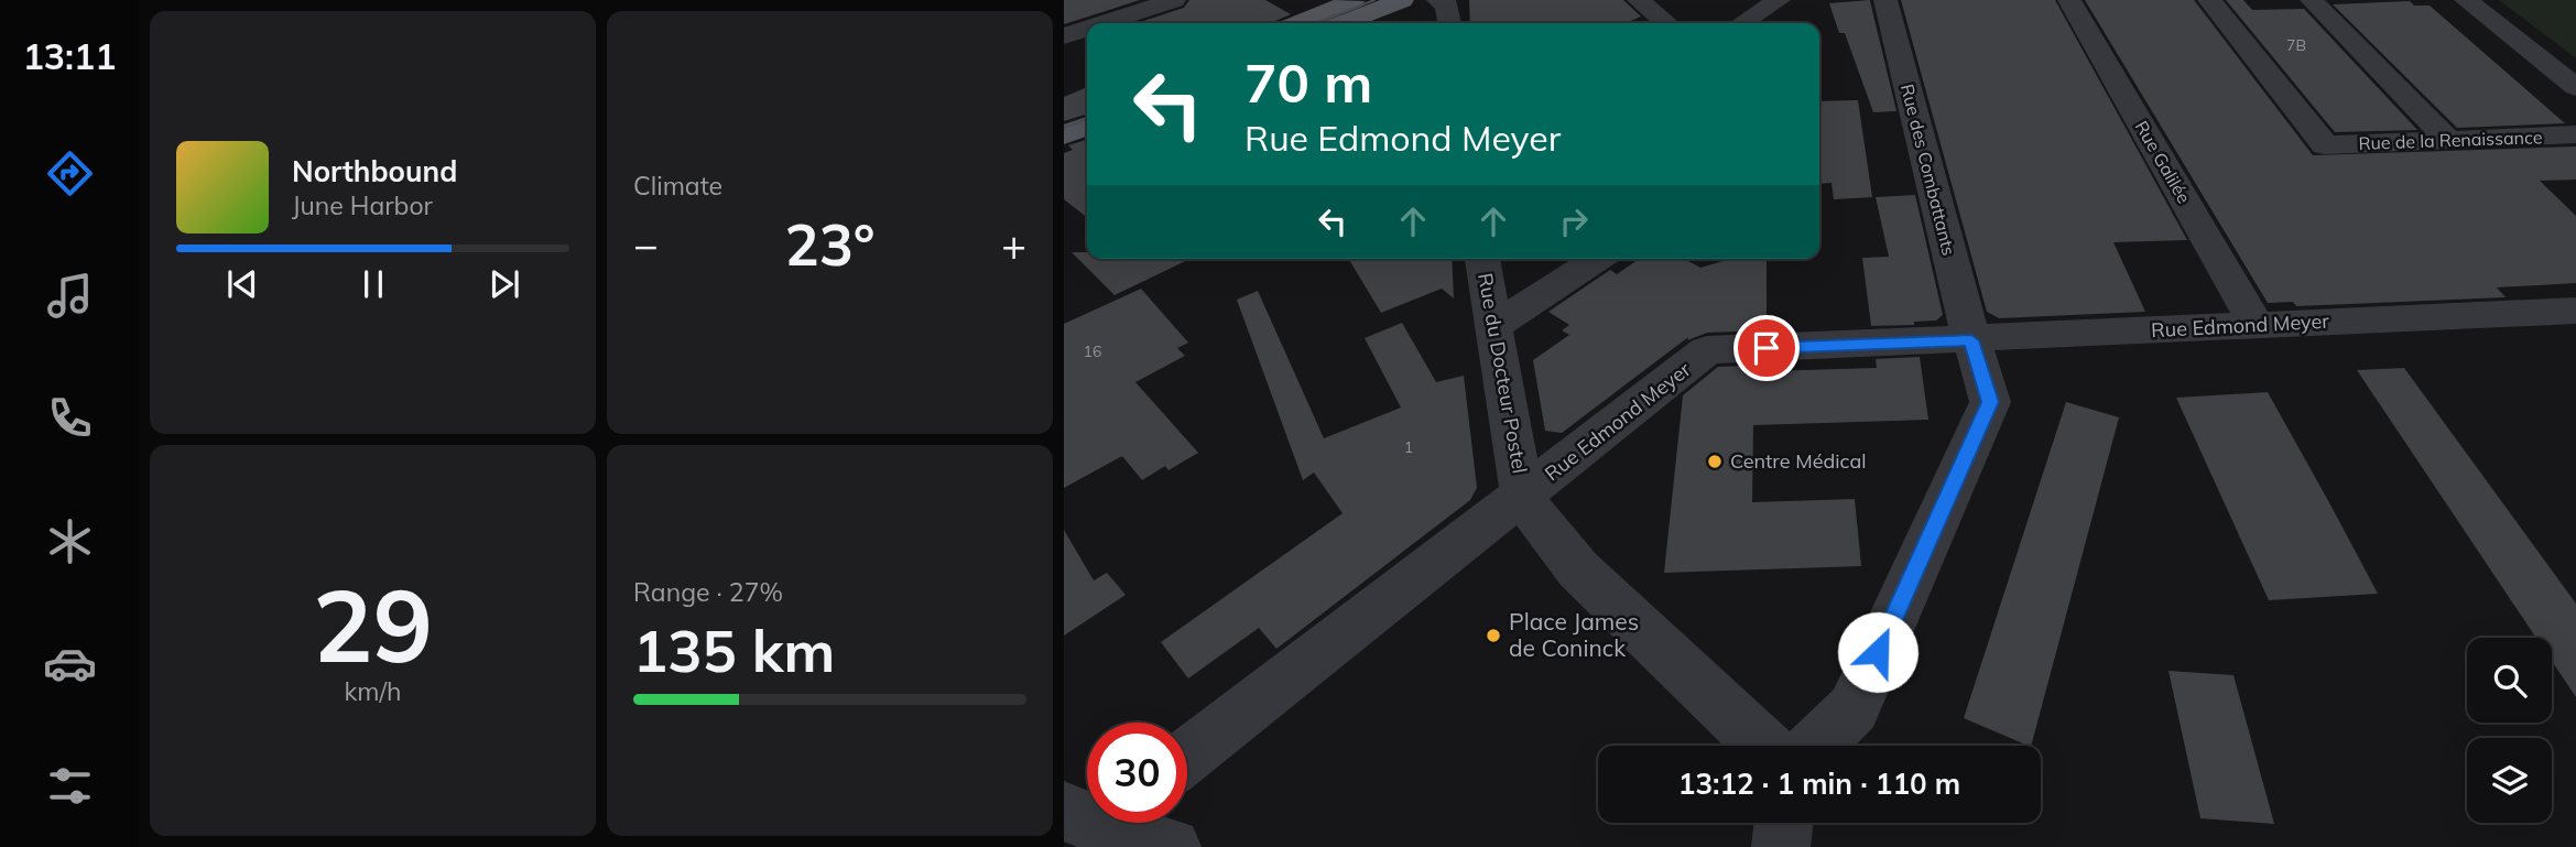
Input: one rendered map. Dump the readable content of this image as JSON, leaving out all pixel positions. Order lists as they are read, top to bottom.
{
  "streets": {
    "street": [
      "Rue de la Renaissance",
      "Rue Galilée",
      "Rue des Combattants",
      "Rue Edmond Meyer",
      "Rue du Docteur Postel"
    ]
  },
  "crossings": [
    ["Rue Galilée", "Rue Edmond Meyer"],
    ["Rue des Combattants", "Rue Edmond Meyer"],
    ["Rue Edmond Meyer", "Rue du Docteur Postel"]
  ],
  "places": ["Centre Médical", "Place James de Coninck"],
  "house_numbers": ["7B", "16", "1"],
  "page": {
    "tabs": "13:11",
    "tile": [
      "Climate",
      ["29", "km/h"],
      ["Range · 27%", "135 km"]
    ],
    "turn": ["70 m", "Rue Edmond Meyer"],
    "song": ["Northbound", "June Harbor"],
    "heat": ["−", "23°", "+"],
    "limit": "30",
    "trip": "13:12 · 1 min · 110 m"
  }
}
